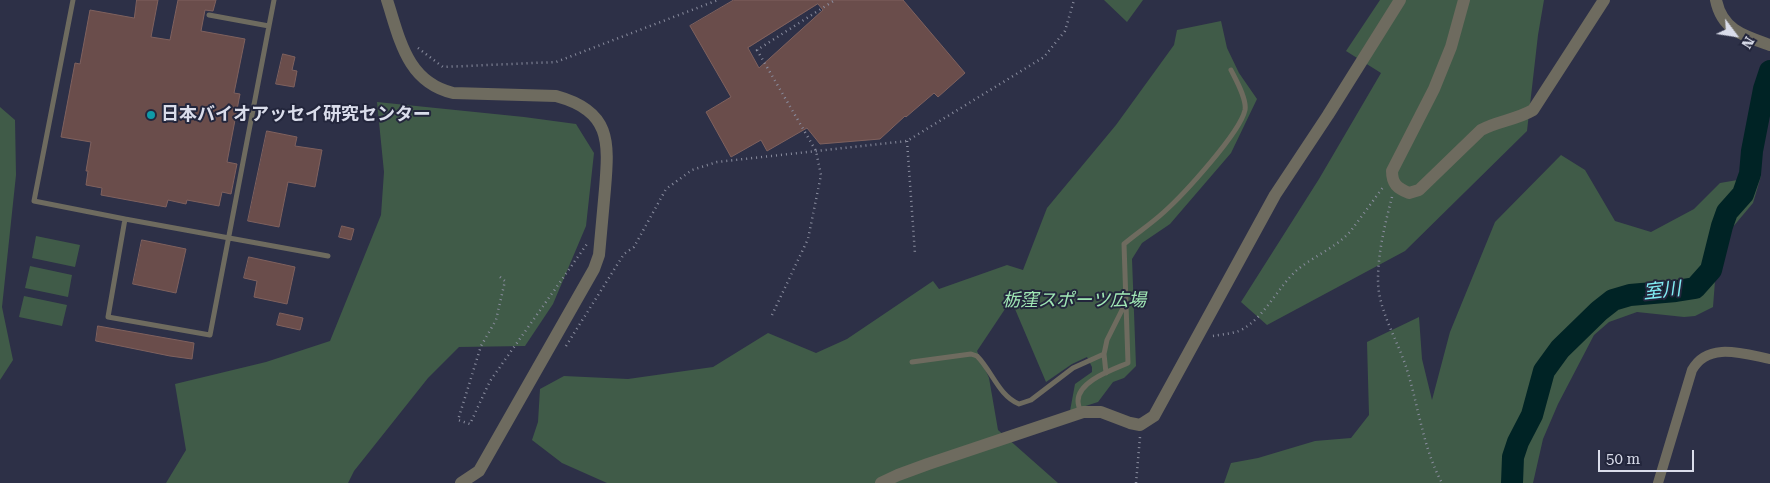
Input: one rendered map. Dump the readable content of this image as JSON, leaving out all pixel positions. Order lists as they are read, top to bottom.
{
  "water": ["室川"],
  "parks": ["栃窪スポーツ広場"],
  "places": ["日本バイオアッセイ研究センター"],
  "scale_bar": "50 m",
  "north": "bottom right"
}
